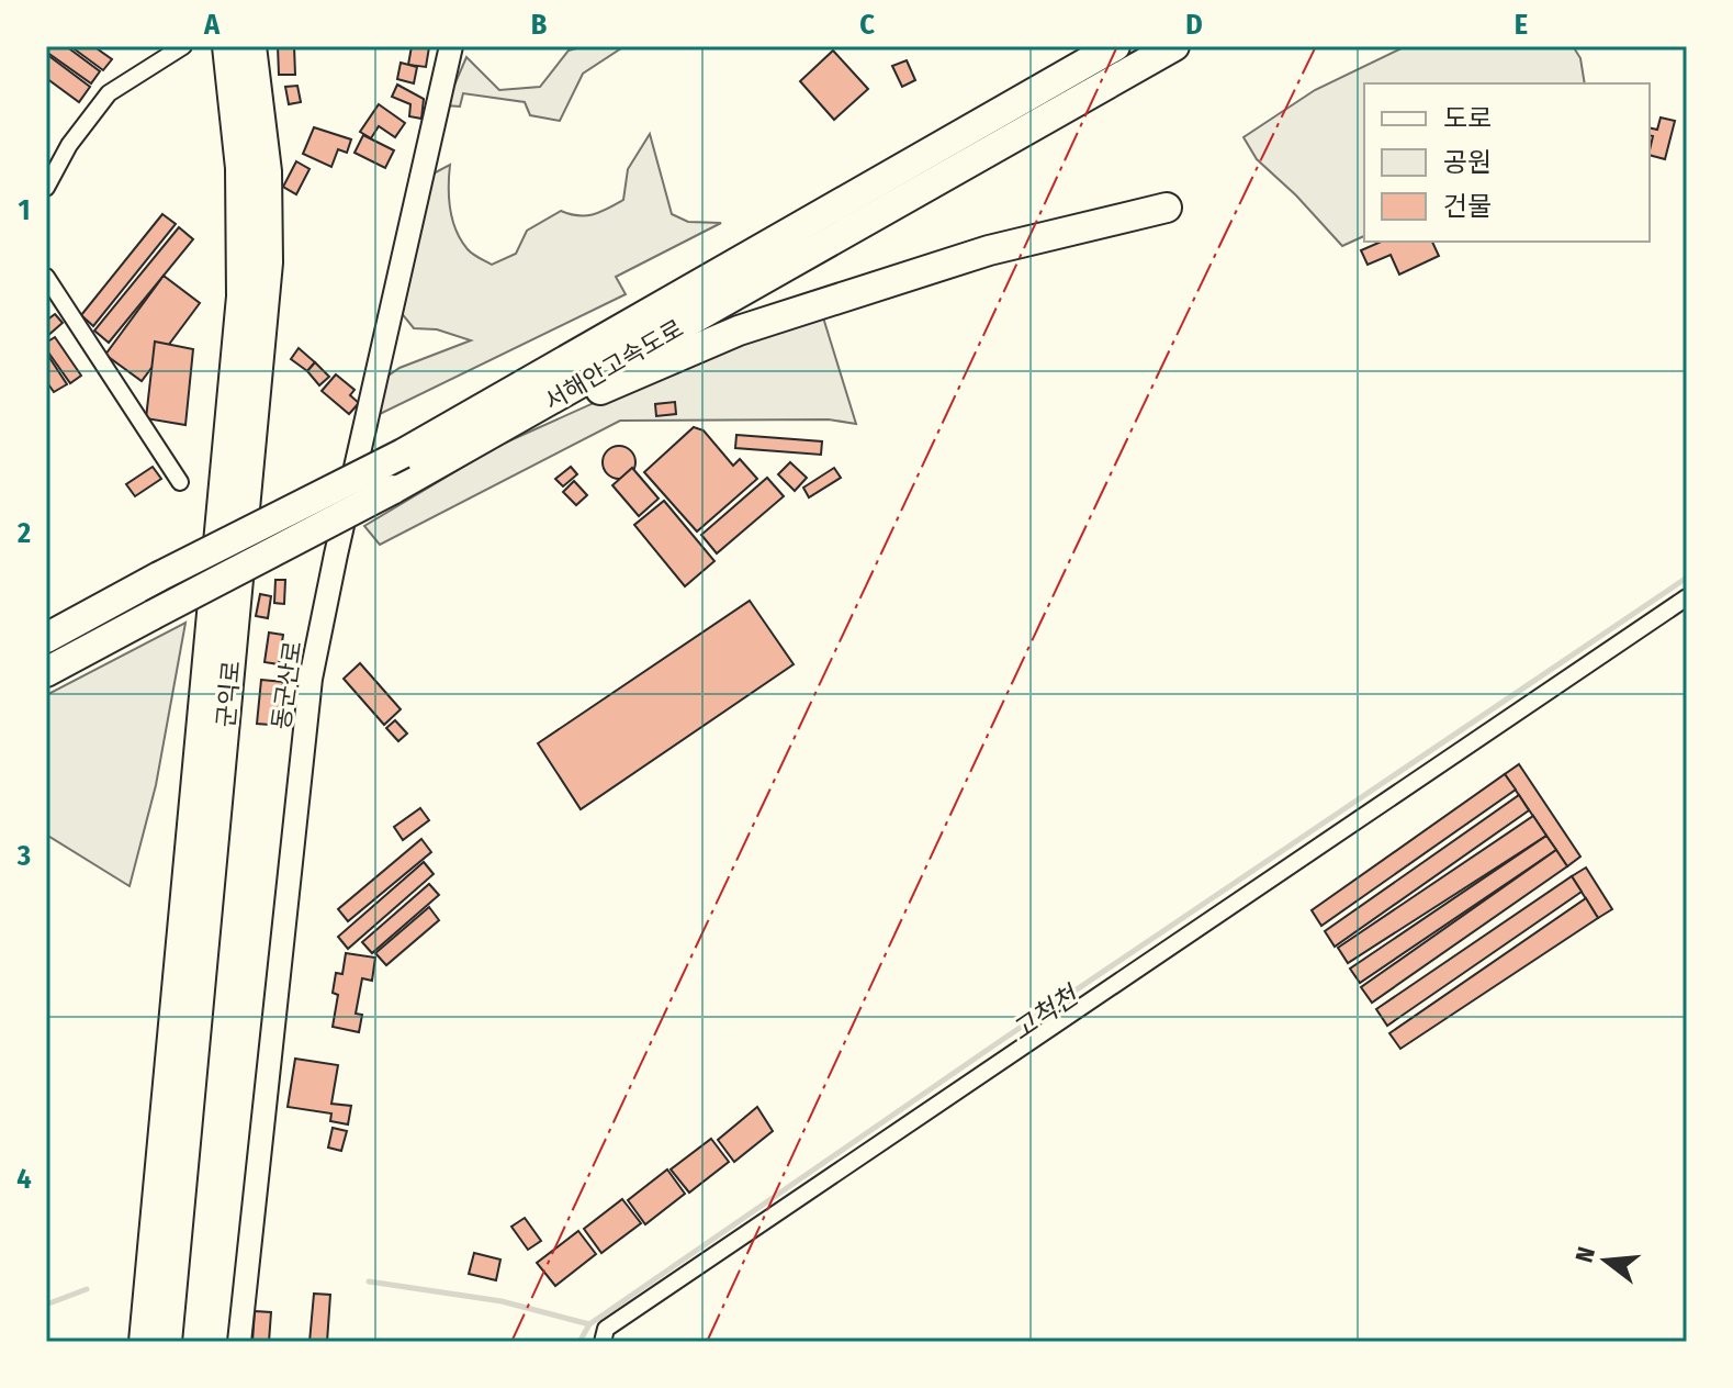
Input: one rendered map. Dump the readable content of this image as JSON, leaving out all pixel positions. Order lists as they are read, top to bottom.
{
  "streets": {
    "highway": ["서해안고속도로", "군익로"],
    "street": ["동군산로"]
  },
  "water": ["고척천"],
  "legend": ["도로", "공원", "건물"],
  "north": "left",
  "grid": {
    "columns": [
      "A",
      "B",
      "C",
      "D",
      "E"
    ],
    "rows": [
      "1",
      "2",
      "3",
      "4"
    ]
  }
}
